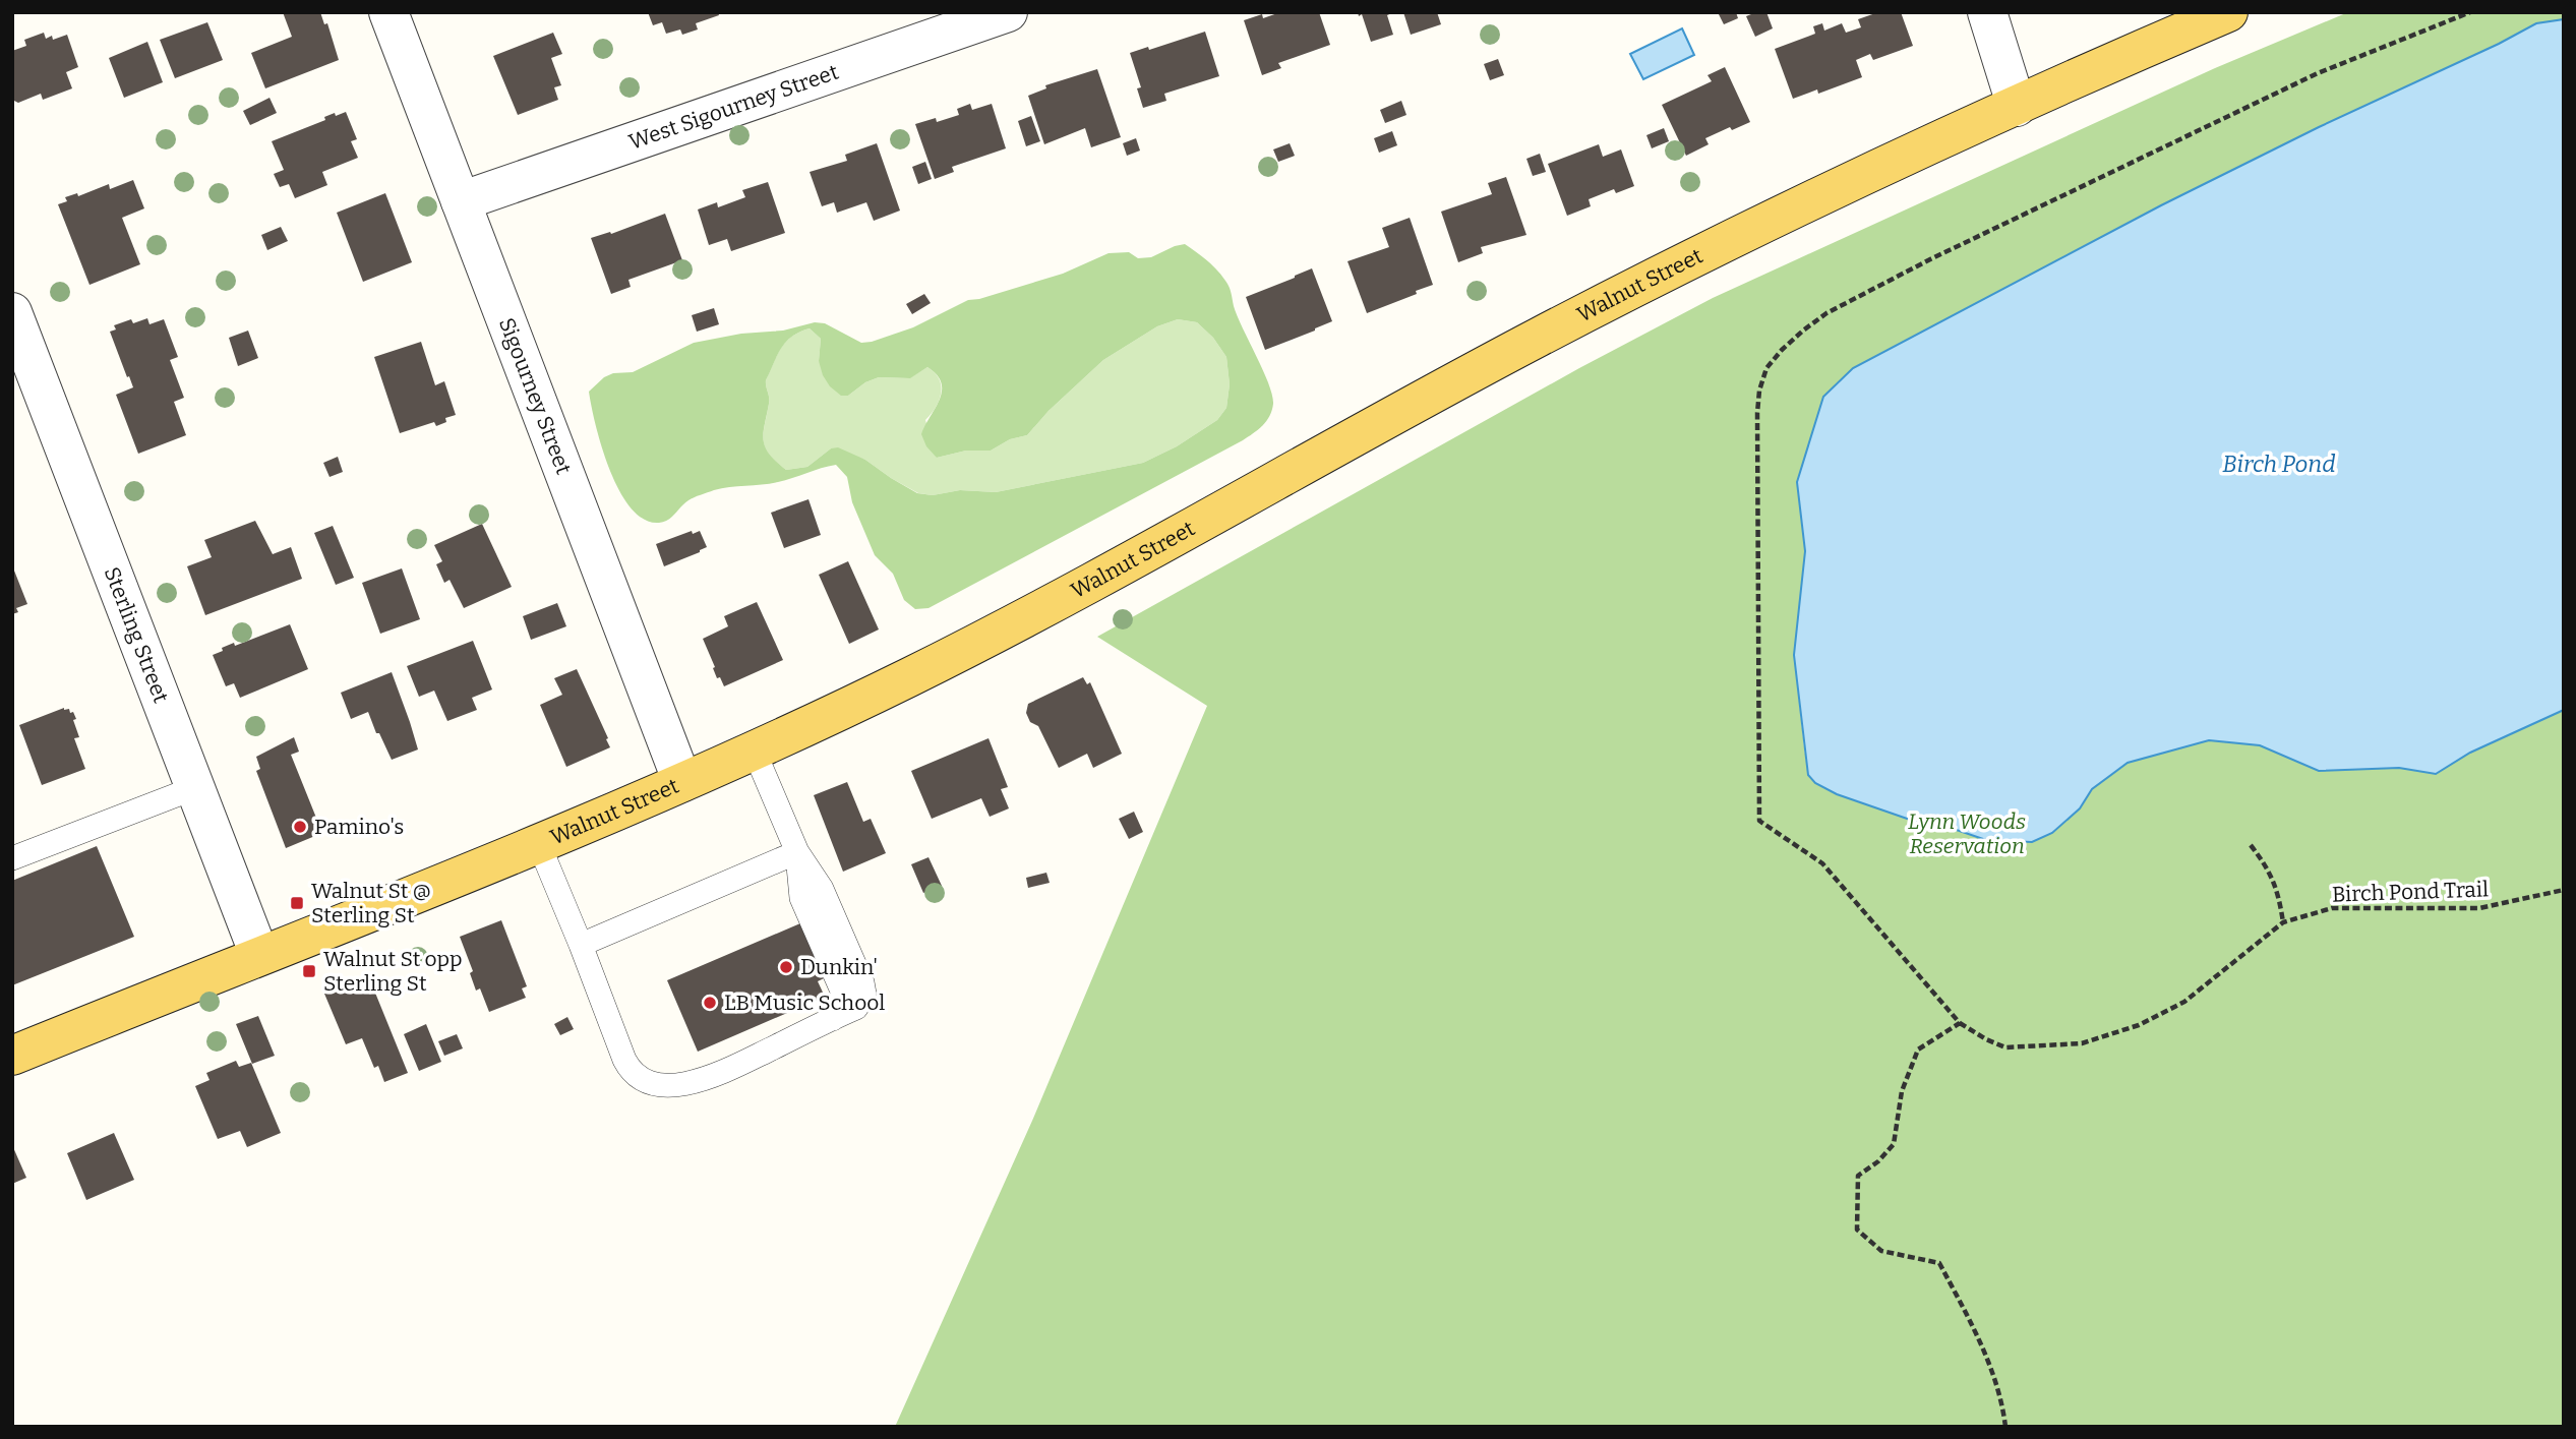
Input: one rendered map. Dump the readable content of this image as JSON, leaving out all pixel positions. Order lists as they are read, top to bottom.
{
  "streets": {
    "main road": ["Walnut Street"],
    "street": ["West Sigourney Street", "Sigourney Street", "Sterling Street"],
    "path": ["Birch Pond Trail"]
  },
  "crossings": [
    ["West Sigourney Street", "Sigourney Street"],
    ["Walnut Street", "Sigourney Street"],
    ["Walnut Street", "Sterling Street"]
  ],
  "water": ["Birch Pond"],
  "parks": ["Lynn Woods Reservation"],
  "places": {
    "other": ["Pamino's", "Dunkin'", "LB Music School"],
    "transit": ["Walnut St @ Sterling St", "Walnut St opp Sterling St"]
  }
}
